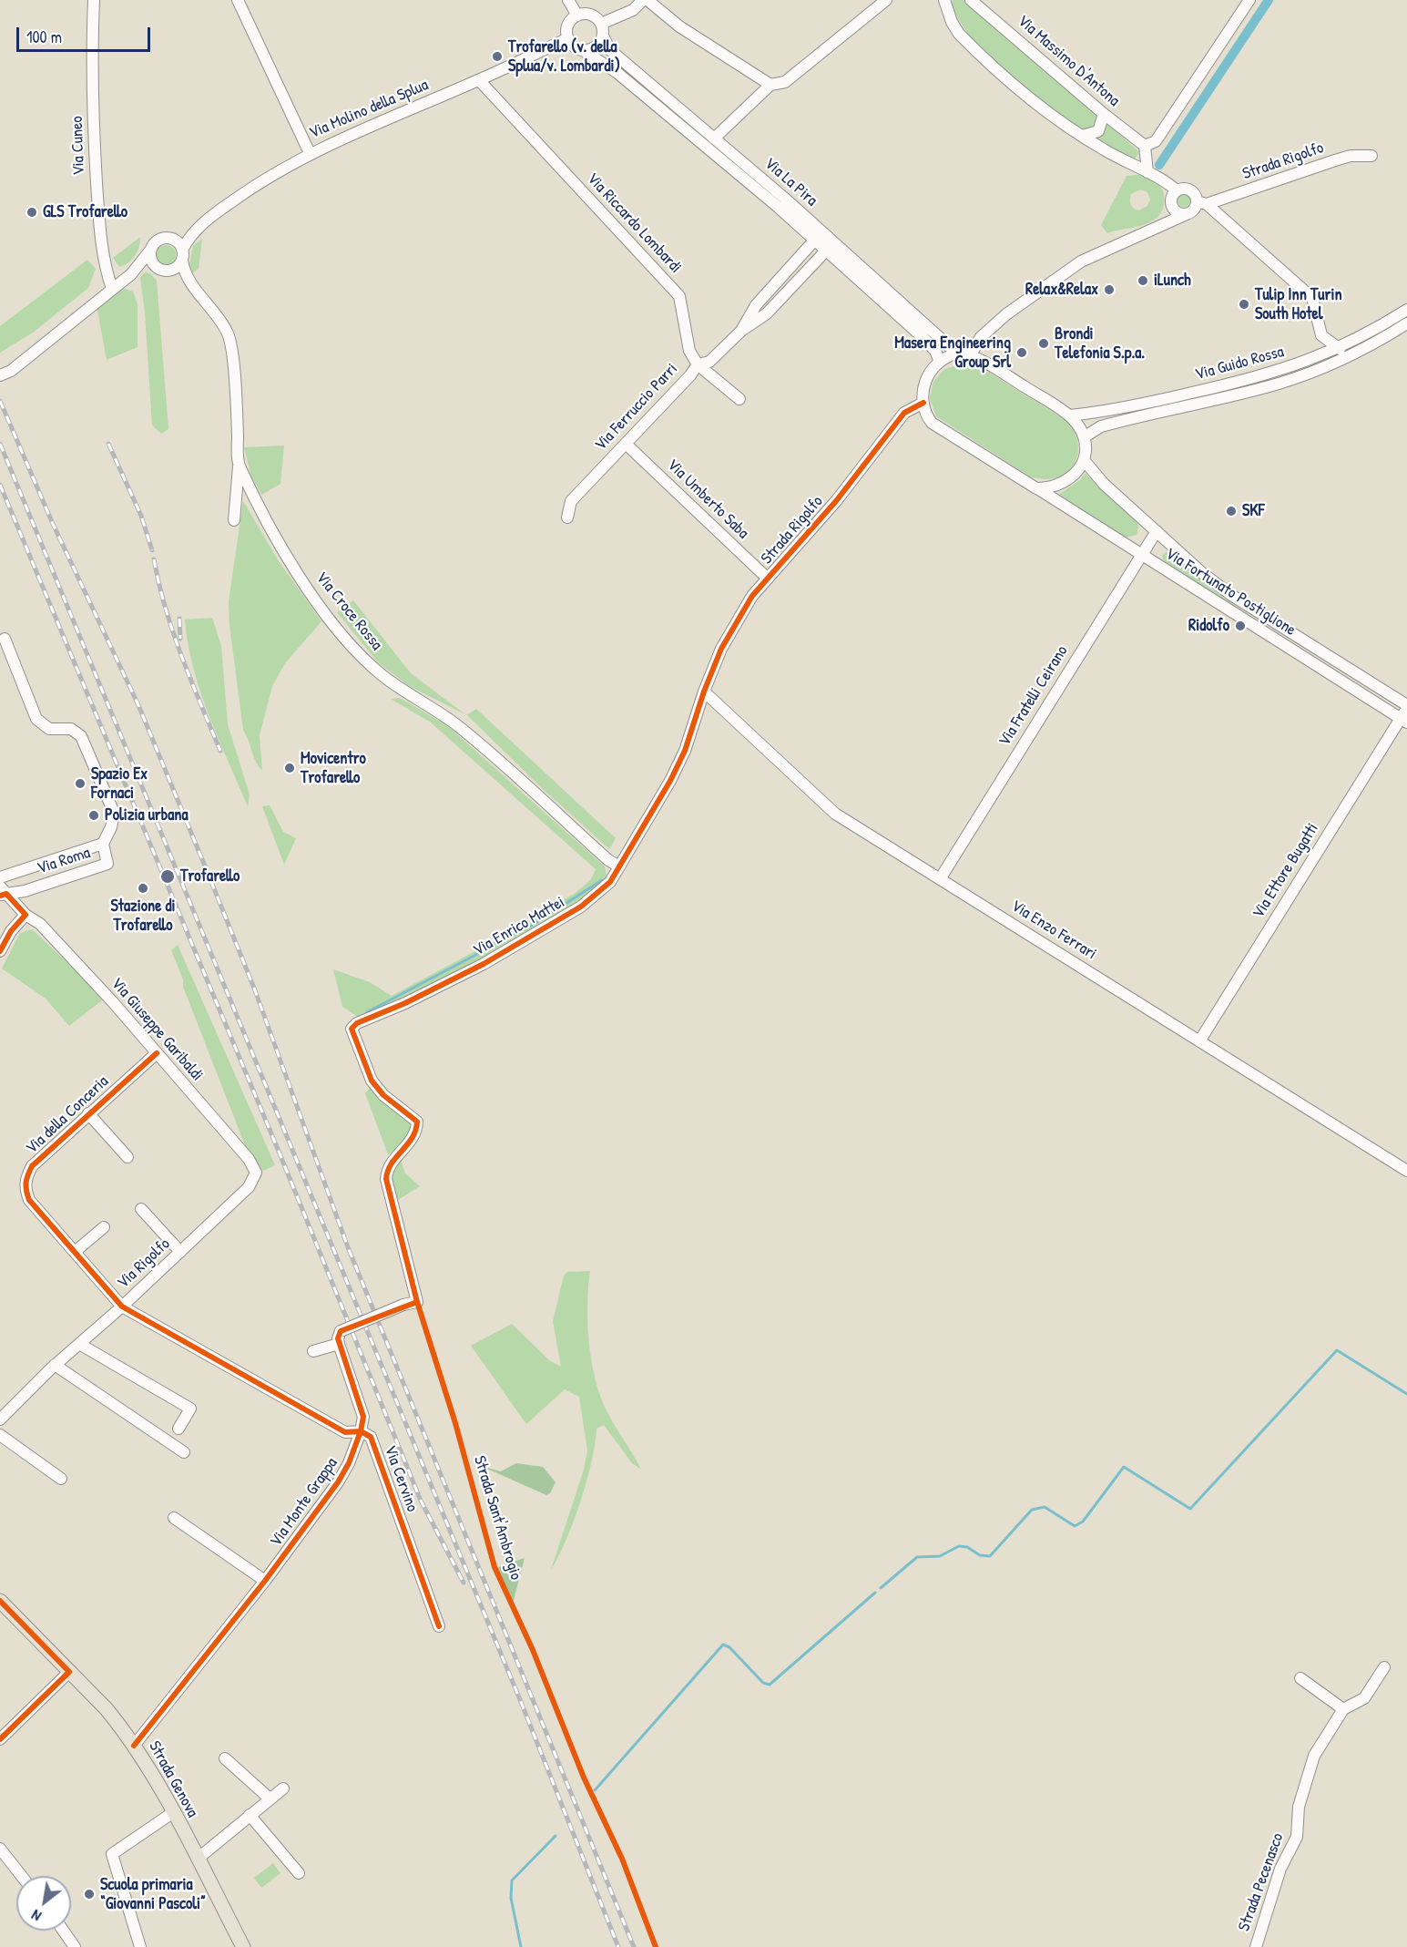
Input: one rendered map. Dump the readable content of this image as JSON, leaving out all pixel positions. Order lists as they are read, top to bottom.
{
  "streets": {
    "main road": ["Strada Genova"],
    "street": [
      "Via Massimo D'Antona",
      "Via Molino della Splua",
      "Via Cuneo",
      "Strada Rigolfo",
      "Via La Pira",
      "Via Riccardo Lombardi",
      "Via Guido Rossa",
      "Via Ferruccio Parri",
      "Via Umberto Saba",
      "Via Fortunato Postiglione",
      "Via Croce Rossa",
      "Via Fratelli Ceirano",
      "Via Roma",
      "Via Ettore Bugatti",
      "Via Enrico Mattei",
      "Via Enzo Ferrari",
      "Via Giuseppe Garibaldi",
      "Via della Conceria",
      "Via Rigolfo",
      "Via Cervino",
      "Via Monte Grappa",
      "Strada Pecenasco"
    ],
    "cycle path": ["Strada Sant'Ambrogio"]
  },
  "crossings": [
    ["Via Molino della Splua", "Via La Pira"],
    ["Via Molino della Splua", "Via Riccardo Lombardi"],
    ["Via Molino della Splua", "Via Croce Rossa"],
    ["Strada Rigolfo", "Via Umberto Saba"],
    ["Strada Rigolfo", "Via Fortunato Postiglione"],
    ["Strada Rigolfo", "Via Enrico Mattei"],
    ["Strada Rigolfo", "Via Enzo Ferrari"],
    ["Via Riccardo Lombardi", "Via Ferruccio Parri"],
    ["Via Ferruccio Parri", "Via Umberto Saba"],
    ["Via Fortunato Postiglione", "Via Fratelli Ceirano"],
    ["Via Fortunato Postiglione", "Via Ettore Bugatti"],
    ["Via Croce Rossa", "Via Enrico Mattei"],
    ["Via Fratelli Ceirano", "Via Enzo Ferrari"],
    ["Via Roma", "Via Giuseppe Garibaldi"],
    ["Via Ettore Bugatti", "Via Enzo Ferrari"],
    ["Via Enrico Mattei", "Via Enzo Ferrari"],
    ["Via Giuseppe Garibaldi", "Via della Conceria"],
    ["Via Giuseppe Garibaldi", "Via Rigolfo"],
    ["Via della Conceria", "Via Rigolfo"],
    ["Via Cervino", "Via Monte Grappa"],
    ["Via Monte Grappa", "Strada Genova"]
  ],
  "places": [
    "Trofarello (v. della Splua/v. Lombardi)",
    "GLS Trofarello",
    "iLunch",
    "Relax&Relax",
    "Tulip Inn Turin South Hotel",
    "Brondi Telefonia S.p.a.",
    "Masera Engineering Group Srl",
    "SKF",
    "Ridolfo",
    "Movicentro Trofarello",
    "Spazio Ex Fornaci",
    "Polizia urbana",
    "Trofarello",
    "Stazione di Trofarello",
    "Scuola primaria “Giovanni Pascoli”"
  ],
  "scale_bar": "100 m",
  "north": "bottom left"
}
